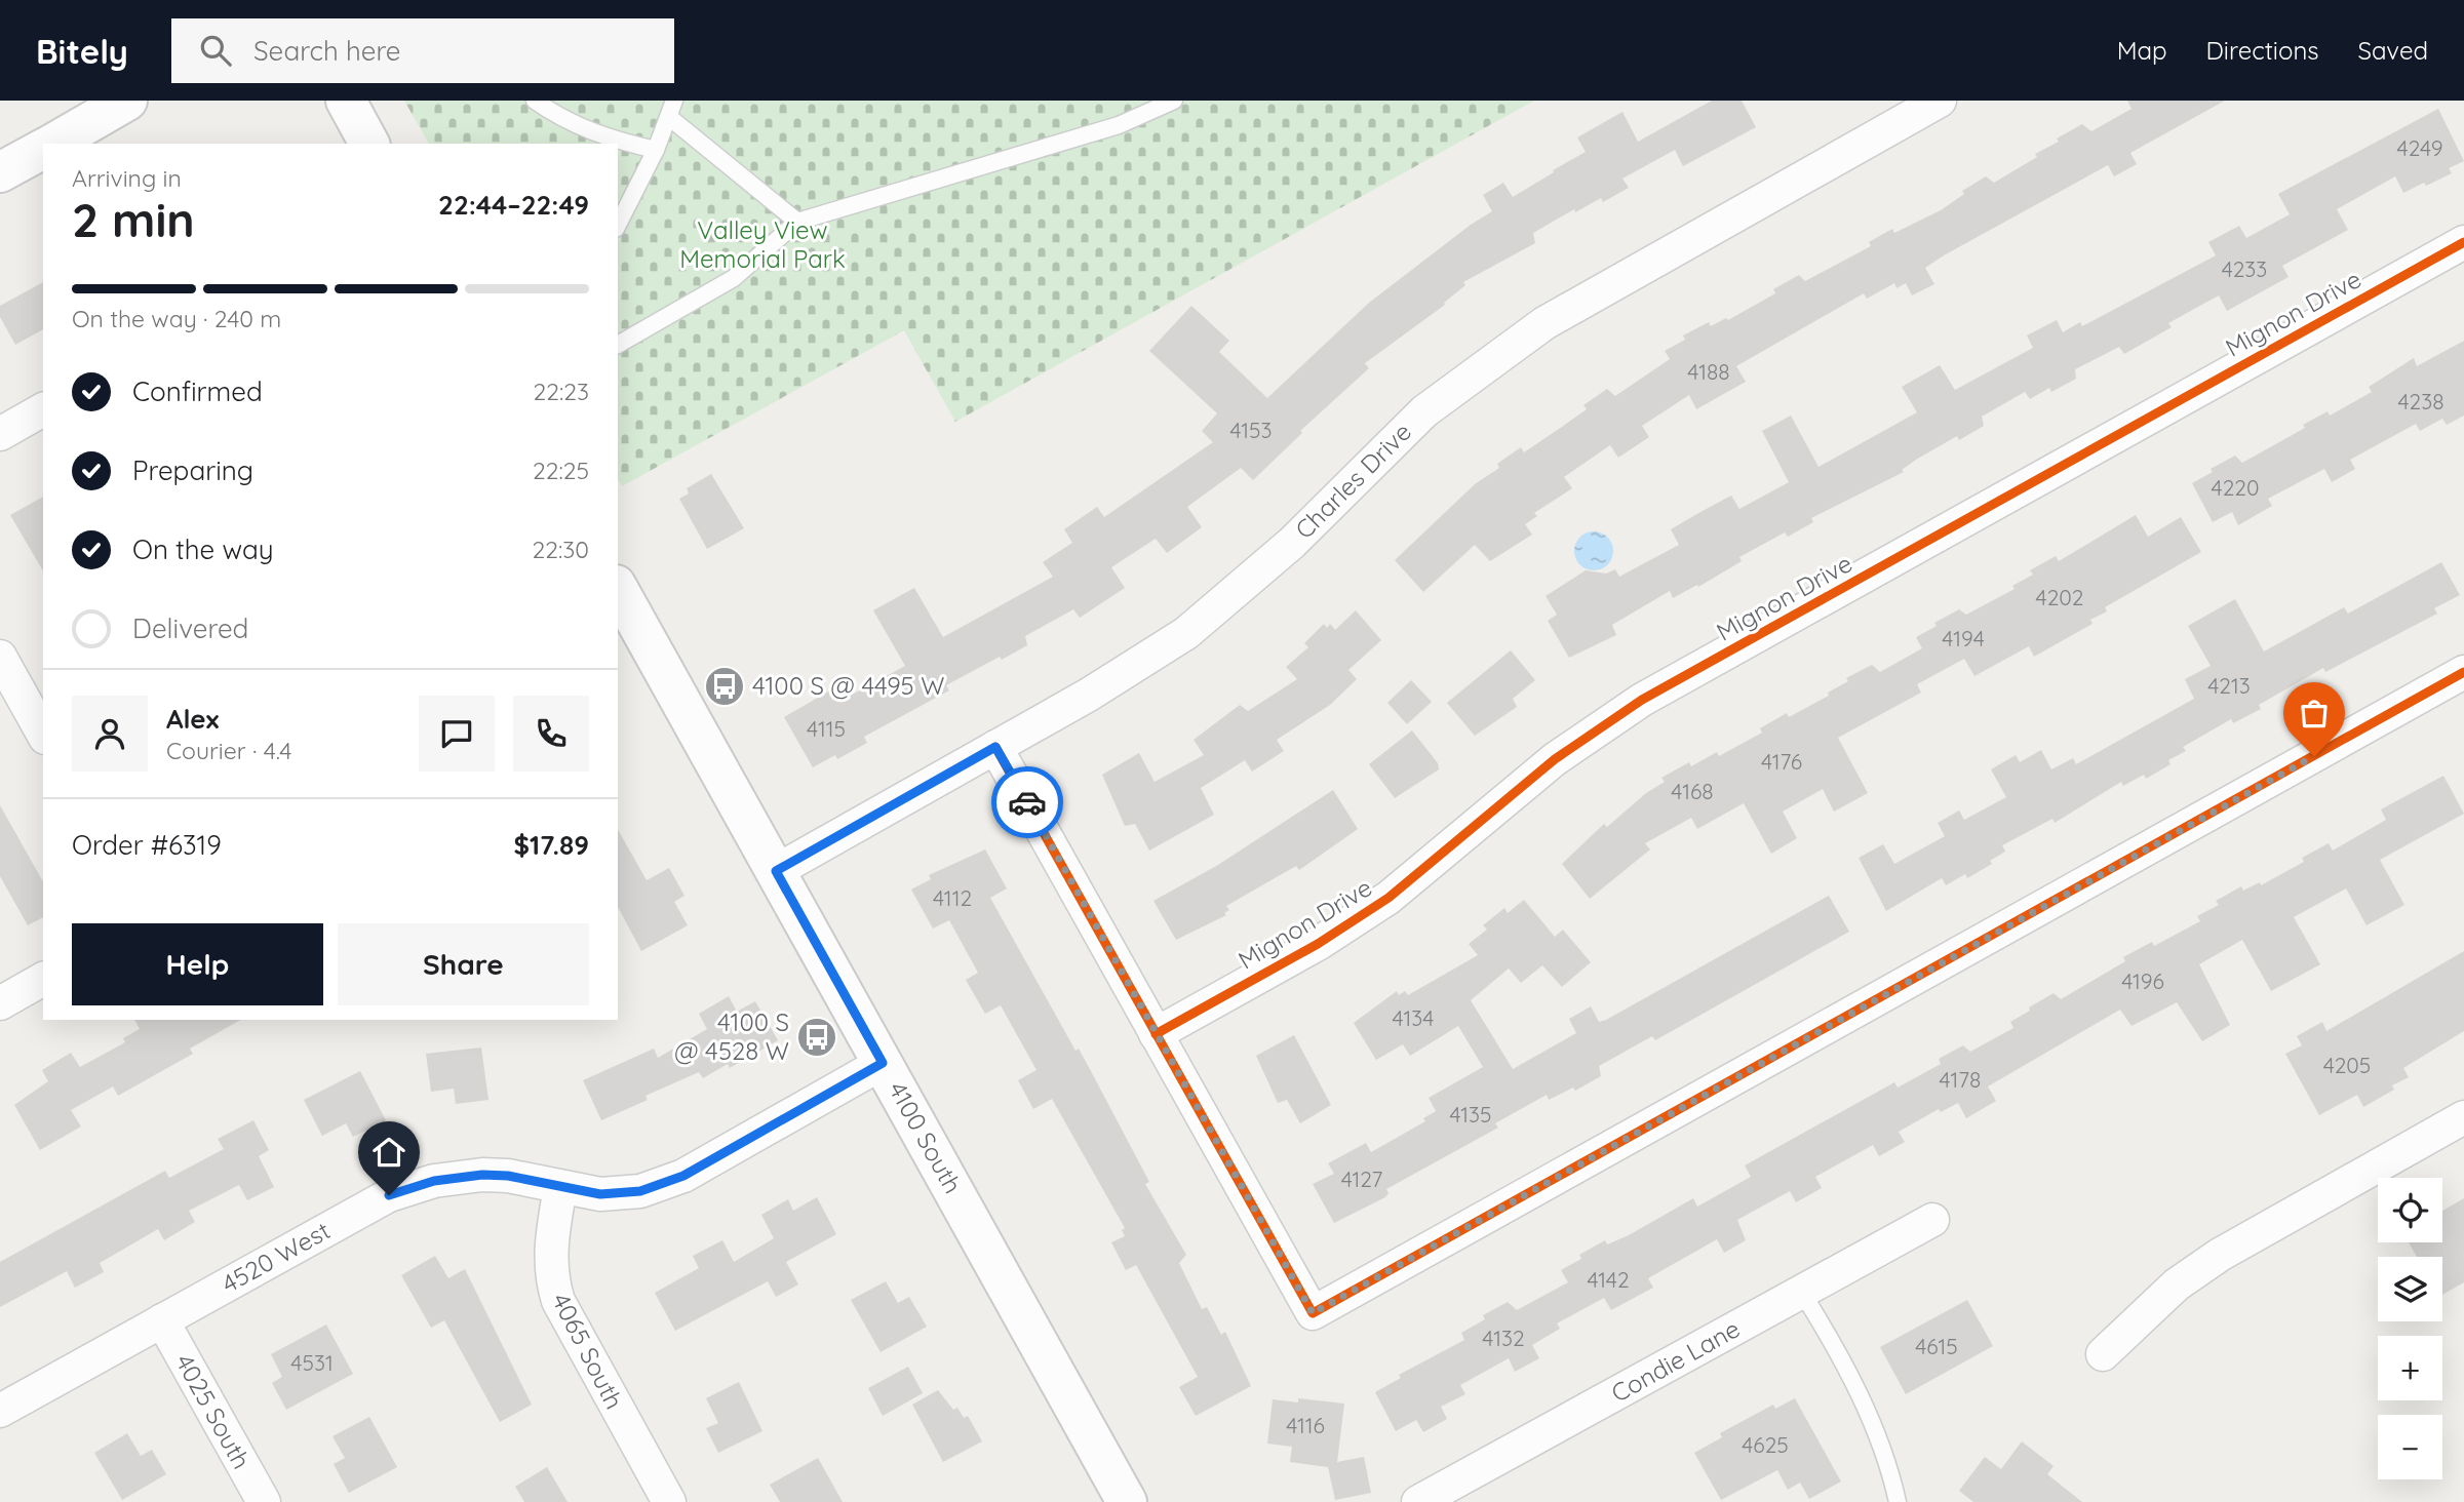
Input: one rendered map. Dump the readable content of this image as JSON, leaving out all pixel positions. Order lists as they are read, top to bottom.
{
  "streets": {
    "main road": ["4100 South"],
    "street": [
      "Mignon Drive",
      "Charles Drive",
      "4520 West",
      "4065 South",
      "Condie Lane",
      "4025 South"
    ]
  },
  "crossings": [
    ["Charles Drive", "4100 South"],
    ["4100 South", "4520 West"],
    ["4520 West", "4065 South"],
    ["4520 West", "4025 South"]
  ],
  "parks": ["Valley View Memorial Park"],
  "places": {
    "bus stop": ["4100 S @ 4495 W", "4100 S @ 4528 W"]
  },
  "house_numbers": [
    "4249",
    "4233",
    "4188",
    "4238",
    "4153",
    "4220",
    "4202",
    "4194",
    "4213",
    "4115",
    "4176",
    "4168",
    "4112",
    "4196",
    "4134",
    "4205",
    "4178",
    "4135",
    "4127",
    "4142",
    "4132",
    "4615",
    "4531",
    "4116",
    "4625"
  ],
  "page": {
    "header": "Bitely",
    "search": "Search here",
    "nav": ["Map", "Directions", "Saved"],
    "heading": ["2 min", "Arriving in", "22:44–22:49"],
    "panel": [
      "Alex",
      "Courier · 4.4",
      "Order #6319",
      "$17.89"
    ],
    "bar": "On the way · 240 m",
    "list": [
      ["Confirmed", "22:23"],
      ["Preparing", "22:25"],
      ["On the way", "22:30"],
      "Delivered"
    ],
    "buttons": ["Help", "Share"],
    "map_buttons": ["+", "−"]
  }
}
